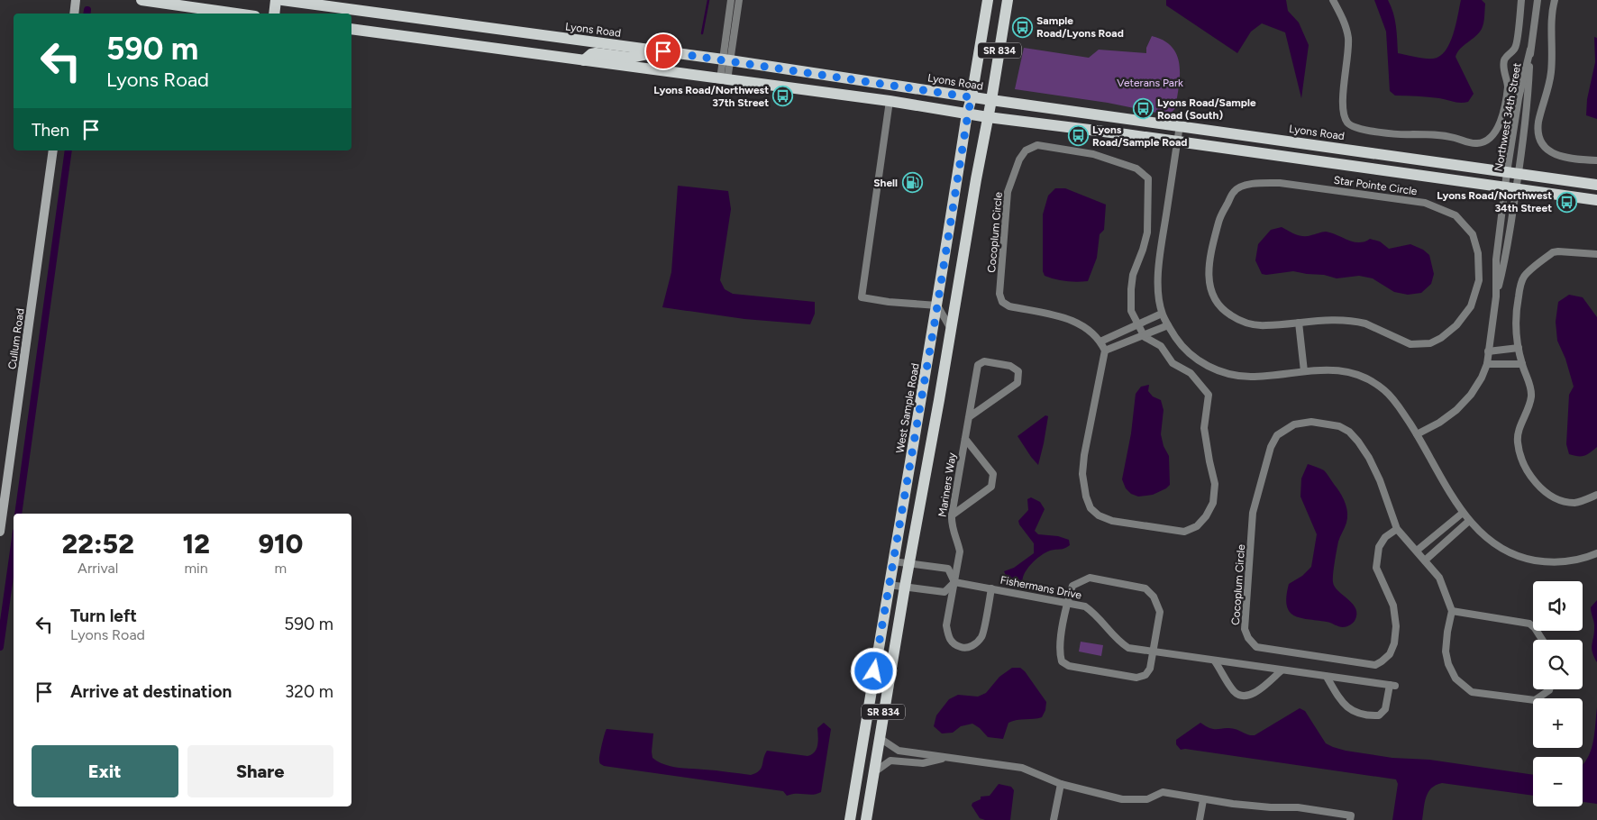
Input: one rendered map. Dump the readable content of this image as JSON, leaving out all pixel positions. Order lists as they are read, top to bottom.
{
  "streets": {
    "main road": ["Lyons Road", "SR 834", "West Sample Road"],
    "street": [
      "Northwest 34th Street",
      "Star Pointe Circle",
      "Cocoplum Circle",
      "Cullum Road",
      "Mariners Way",
      "Fishermans Drive"
    ]
  },
  "crossings": [
    ["Lyons Road", "SR 834"],
    ["Lyons Road", "Northwest 34th Street"],
    ["Lyons Road", "West Sample Road"],
    ["Mariners Way", "Fishermans Drive"]
  ],
  "parks": ["Veterans Park"],
  "places": {
    "bus stop": [
      "Sample Road/Lyons Road",
      "Lyons Road/Northwest 37th Street",
      "Lyons Road/Sample Road (South)",
      "Lyons Road/Sample Road",
      "Lyons Road/Northwest 34th Street"
    ],
    "fuel station": ["Shell"]
  },
  "page": {
    "turn": ["590 m", "Lyons Road"],
    "then": "Then",
    "eta": [
      "22:52",
      "Arrival",
      "12",
      "min",
      "910",
      "m"
    ],
    "map_buttons": ["+", "−"],
    "list": [
      {
        "name": "Turn left",
        "note": "Lyons Road",
        "value": "590 m"
      },
      {
        "name": "Arrive at destination",
        "value": "320 m"
      }
    ],
    "buttons": ["Exit", "Share"]
  }
}
